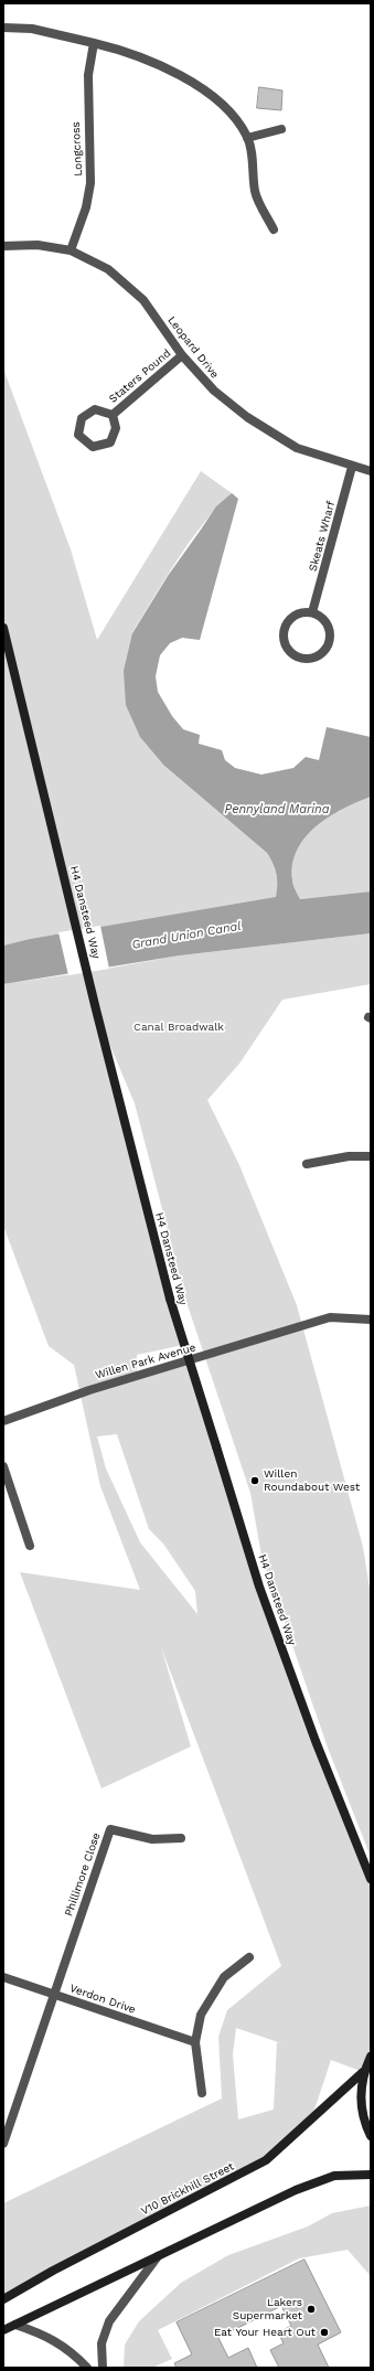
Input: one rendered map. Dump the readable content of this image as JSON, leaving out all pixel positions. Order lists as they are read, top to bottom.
{
  "streets": {
    "street": [
      "Longcross",
      "Leopard Drive",
      "Staters Pound",
      "Skeats Wharf",
      "H4 Dansteed Way",
      "Willen Park Avenue",
      "Phillimore Close",
      "Verdon Drive",
      "V10 Brickhill Street"
    ]
  },
  "crossings": [
    ["Longcross", "Leopard Drive"],
    ["Leopard Drive", "Staters Pound"],
    ["Leopard Drive", "Skeats Wharf"],
    ["Phillimore Close", "Verdon Drive"]
  ],
  "water": ["Pennyland Marina", "Grand Union Canal"],
  "parks": ["Canal Broadwalk"],
  "places": ["Willen Roundabout West", "Lakers Supermarket", "Eat Your Heart Out"]
}
